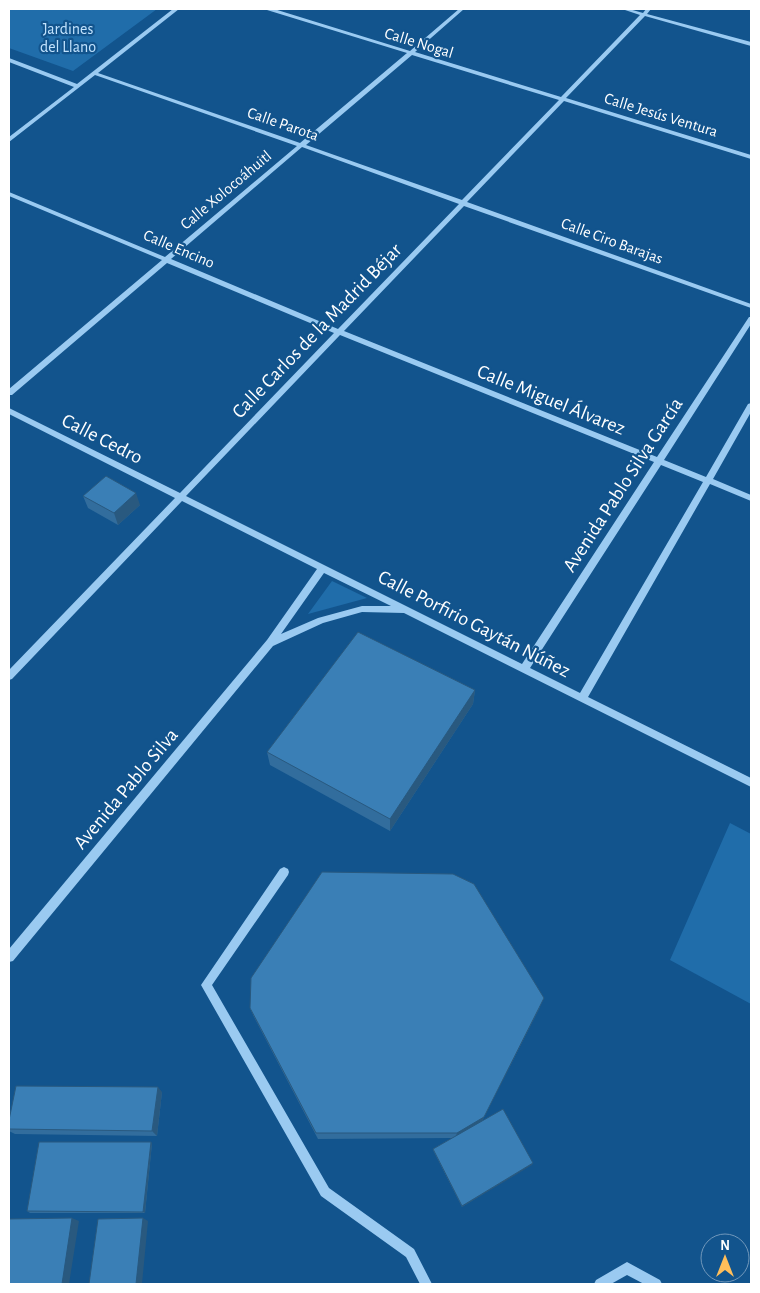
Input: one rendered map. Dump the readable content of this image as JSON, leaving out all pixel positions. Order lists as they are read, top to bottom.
{
  "streets": {
    "street": [
      "Calle Nogal",
      "Calle Jesús Ventura",
      "Calle Parota",
      "Calle Xolocoáhuitl",
      "Calle Ciro Barajas",
      "Calle Encino",
      "Calle Carlos de la Madrid Béjar",
      "Calle Miguel Álvarez",
      "Calle Cedro",
      "Avenida Pablo Silva García",
      "Calle Porfirio Gaytán Núñez",
      "Avenida Pablo Silva"
    ]
  },
  "crossings": [
    ["Calle Nogal", "Calle Jesús Ventura"],
    ["Calle Nogal", "Calle Xolocoáhuitl"],
    ["Calle Nogal", "Calle Carlos de la Madrid Béjar"],
    ["Calle Jesús Ventura", "Calle Carlos de la Madrid Béjar"],
    ["Calle Parota", "Calle Xolocoáhuitl"],
    ["Calle Parota", "Calle Ciro Barajas"],
    ["Calle Parota", "Calle Carlos de la Madrid Béjar"],
    ["Calle Xolocoáhuitl", "Calle Encino"],
    ["Calle Ciro Barajas", "Calle Carlos de la Madrid Béjar"],
    ["Calle Encino", "Calle Carlos de la Madrid Béjar"],
    ["Calle Encino", "Calle Miguel Álvarez"],
    ["Calle Carlos de la Madrid Béjar", "Calle Miguel Álvarez"],
    ["Calle Carlos de la Madrid Béjar", "Calle Cedro"],
    ["Calle Carlos de la Madrid Béjar", "Calle Porfirio Gaytán Núñez"],
    ["Calle Miguel Álvarez", "Avenida Pablo Silva García"],
    ["Calle Cedro", "Calle Porfirio Gaytán Núñez"],
    ["Avenida Pablo Silva García", "Calle Porfirio Gaytán Núñez"],
    ["Calle Porfirio Gaytán Núñez", "Avenida Pablo Silva"]
  ],
  "parks": ["Jardines del Llano"],
  "north": "top"
}
